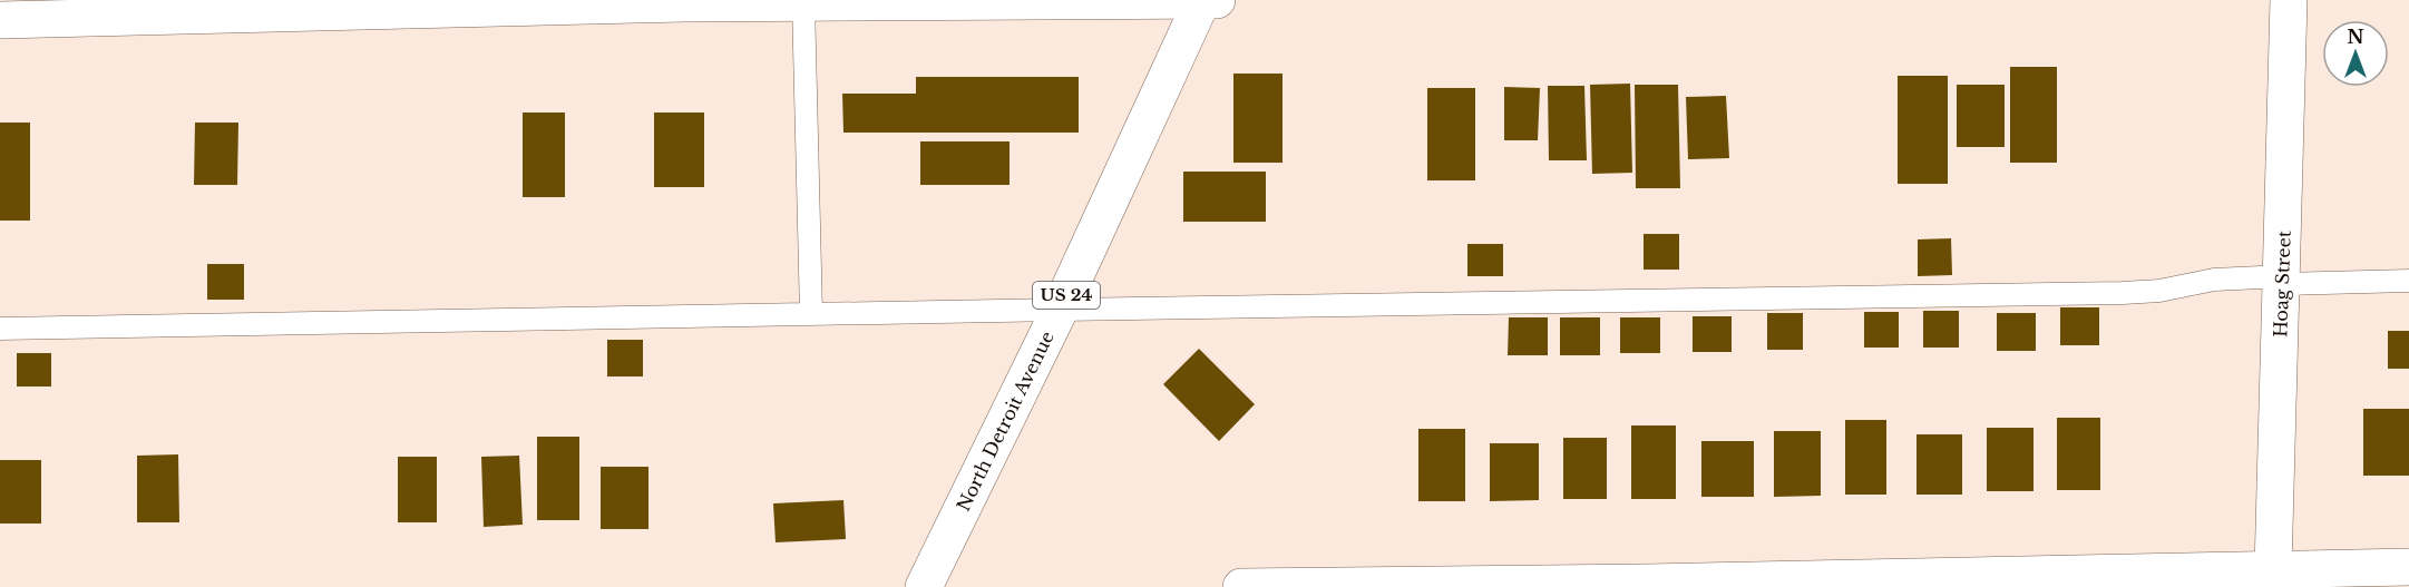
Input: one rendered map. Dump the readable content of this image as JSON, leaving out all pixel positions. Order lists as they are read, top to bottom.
{
  "streets": {
    "street": ["Hoag Street", "US 24", "North Detroit Avenue"]
  },
  "north": "top"
}
